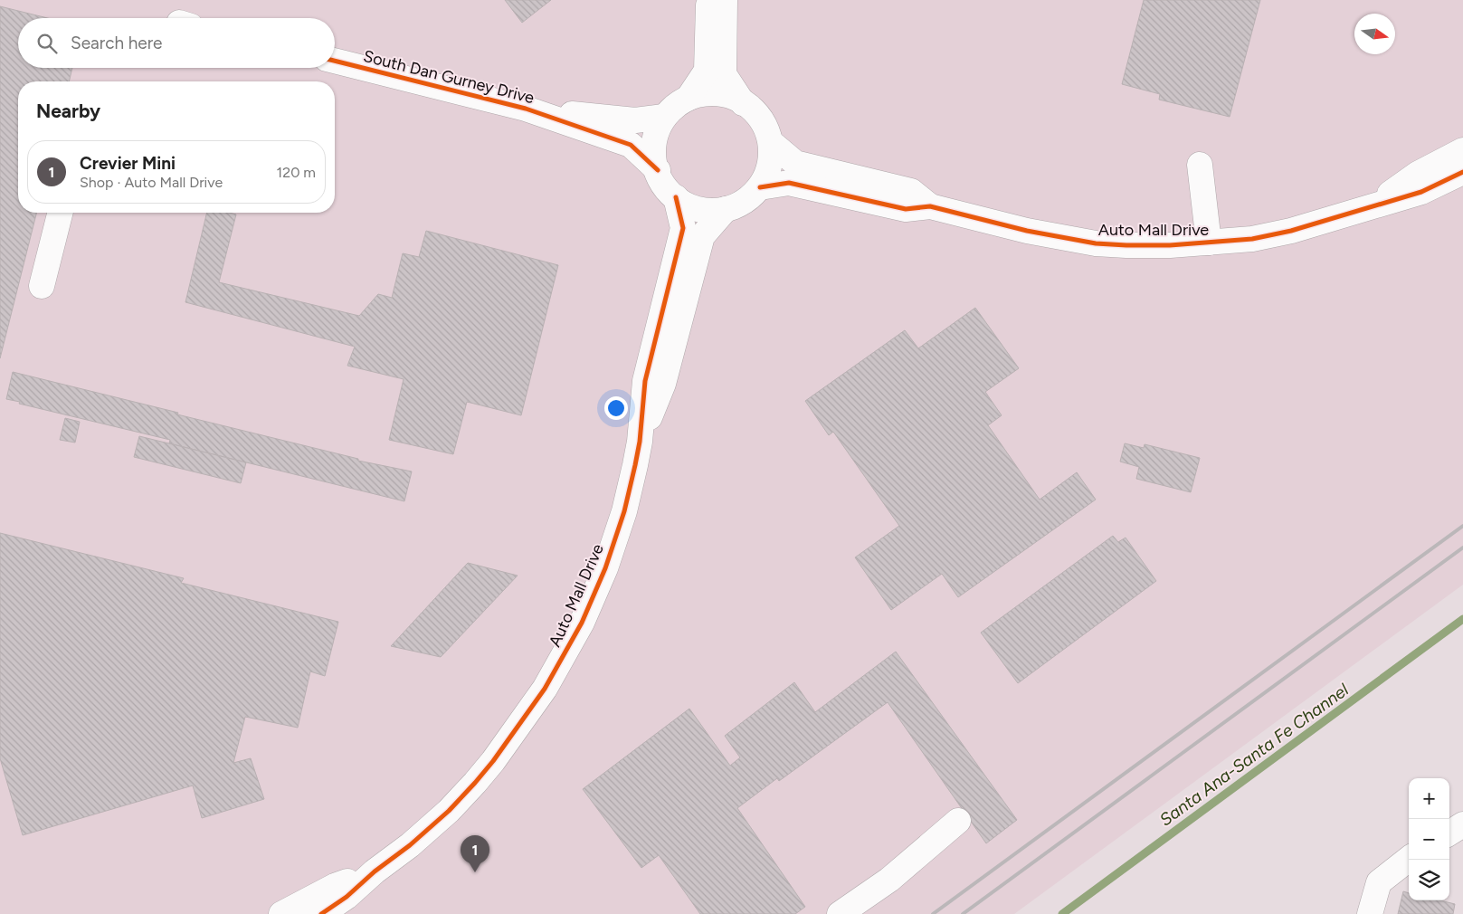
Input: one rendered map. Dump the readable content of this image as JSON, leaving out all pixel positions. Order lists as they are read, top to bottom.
{
  "streets": {
    "street": ["South Dan Gurney Drive", "Auto Mall Drive"]
  },
  "crossings": [
    ["South Dan Gurney Drive", "Auto Mall Drive"]
  ],
  "water": ["Santa Ana-Santa Fe Channel"],
  "north": "right",
  "page": {
    "search": "Search here",
    "heading": "Nearby",
    "list": [
      {
        "mark": "1",
        "name": "Crevier Mini",
        "note": "Shop · Auto Mall Drive",
        "value": "120 m"
      }
    ],
    "map_buttons": ["+", "−"],
    "pins": "1"
  }
}
